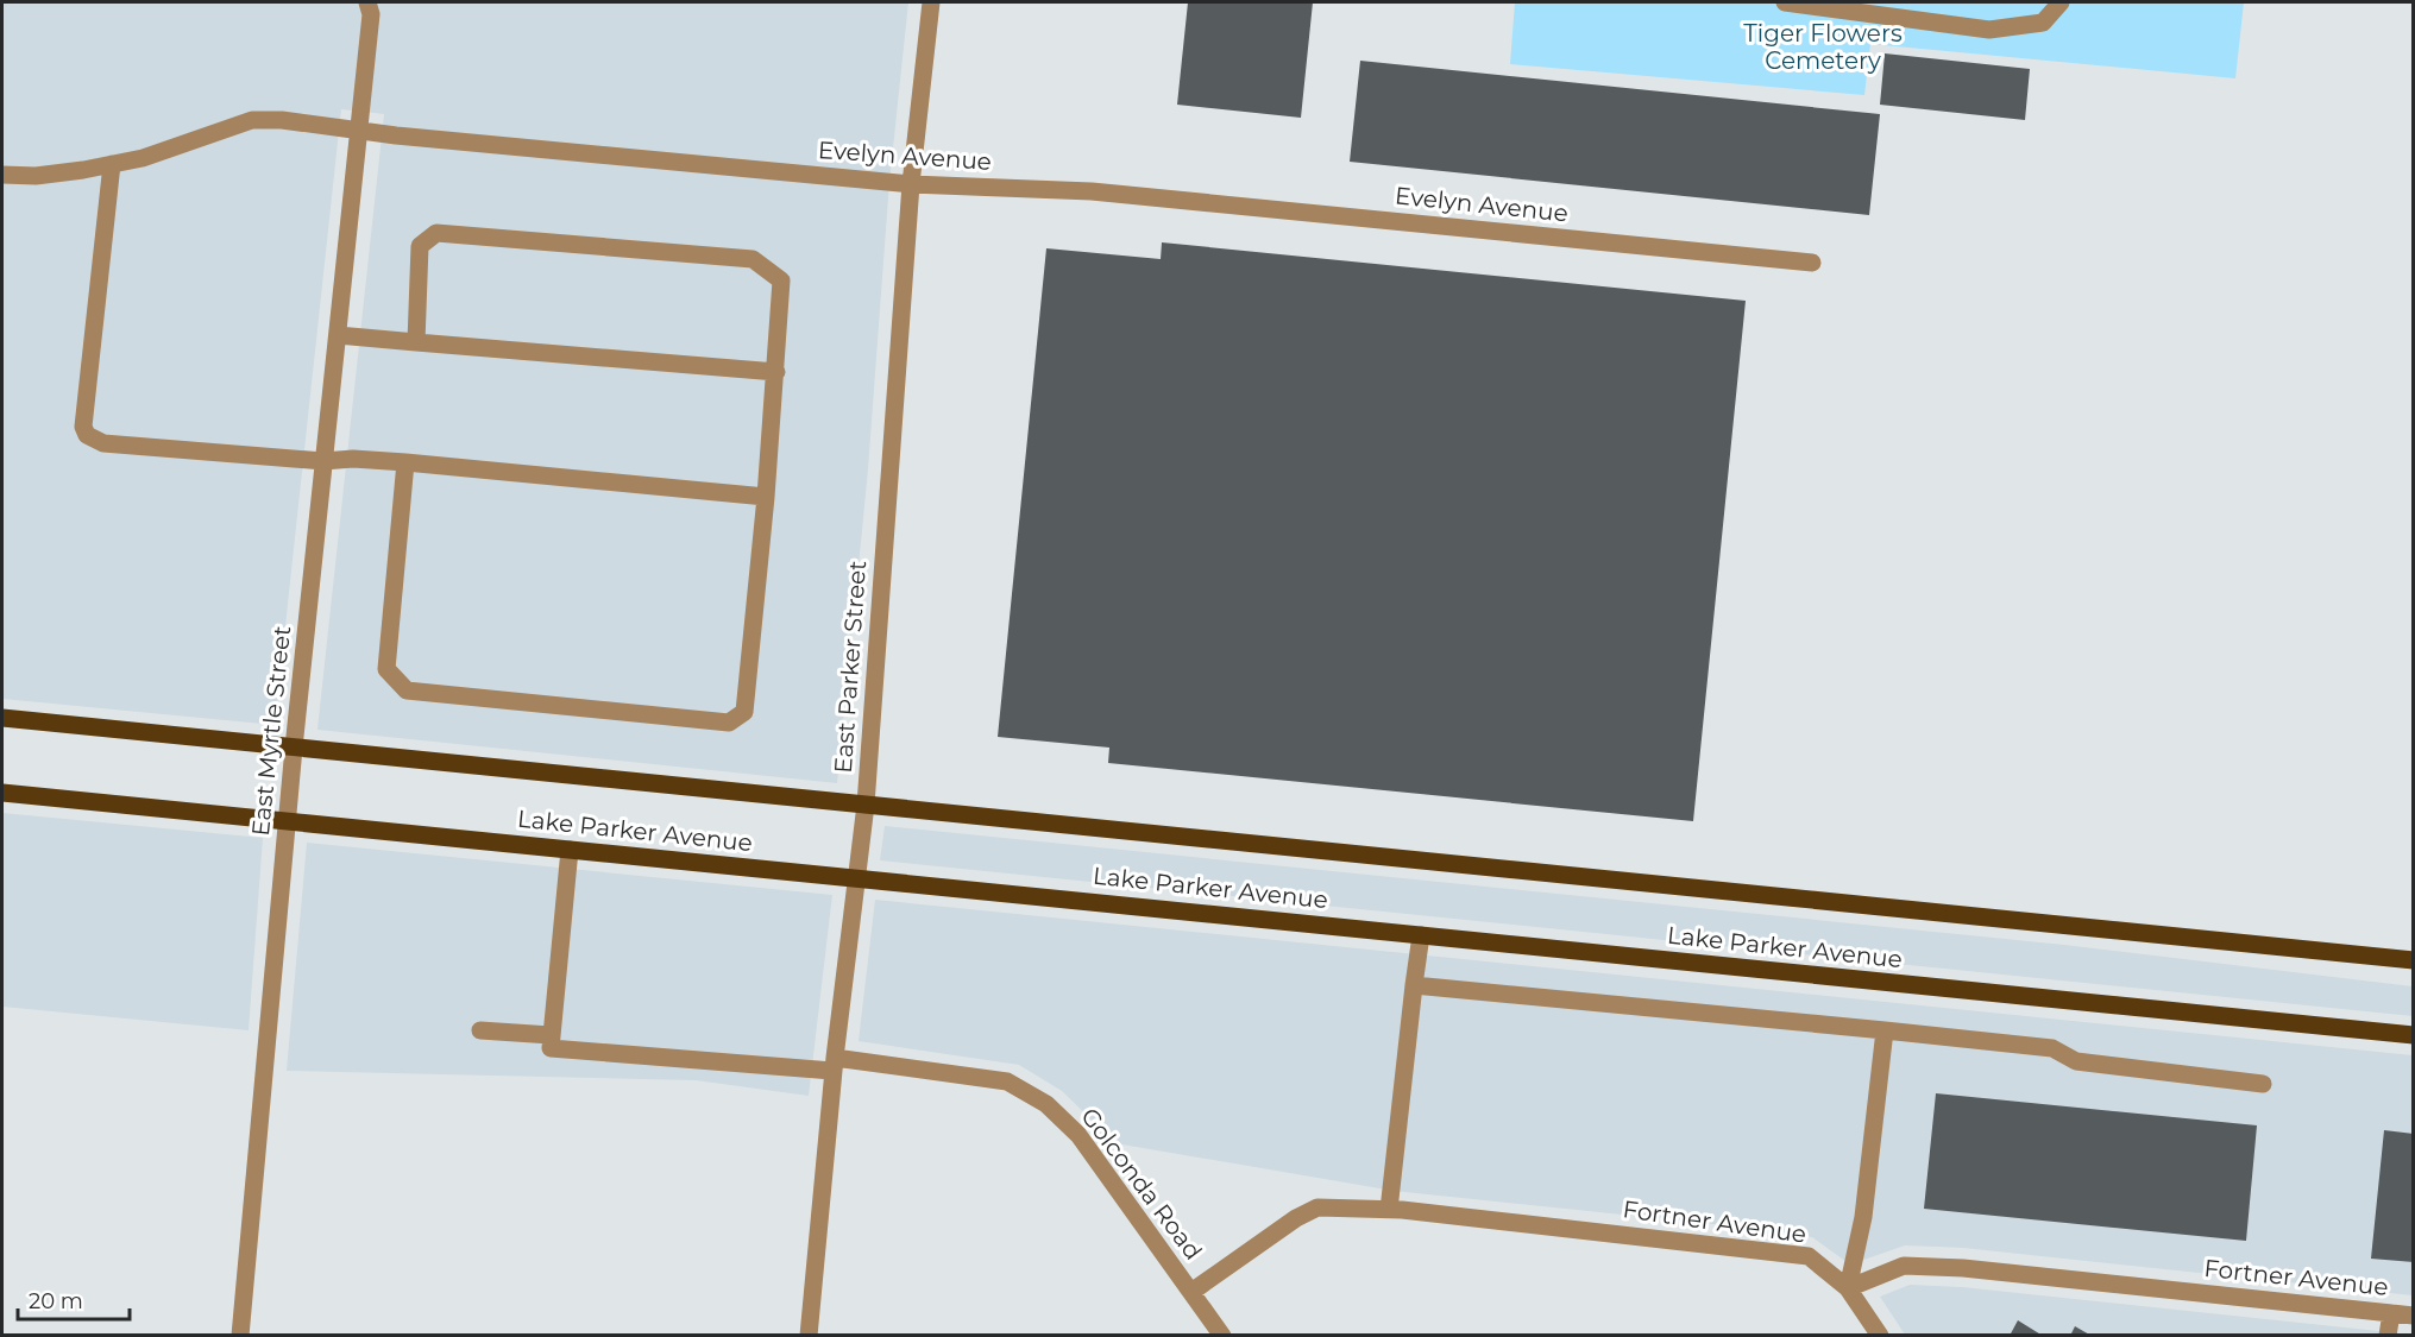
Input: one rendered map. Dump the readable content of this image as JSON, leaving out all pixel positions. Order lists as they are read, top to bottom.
{
  "streets": {
    "main road": ["Lake Parker Avenue"],
    "street": [
      "Evelyn Avenue",
      "East Parker Street",
      "East Myrtle Street",
      "Golconda Road",
      "Fortner Avenue"
    ]
  },
  "crossings": [
    ["Evelyn Avenue", "East Parker Street"],
    ["Evelyn Avenue", "East Myrtle Street"],
    ["East Parker Street", "Lake Parker Avenue"],
    ["East Parker Street", "Golconda Road"],
    ["East Myrtle Street", "Lake Parker Avenue"],
    ["Golconda Road", "Fortner Avenue"]
  ],
  "parks": ["Tiger Flowers Cemetery"],
  "scale_bar": "20 m"
}
